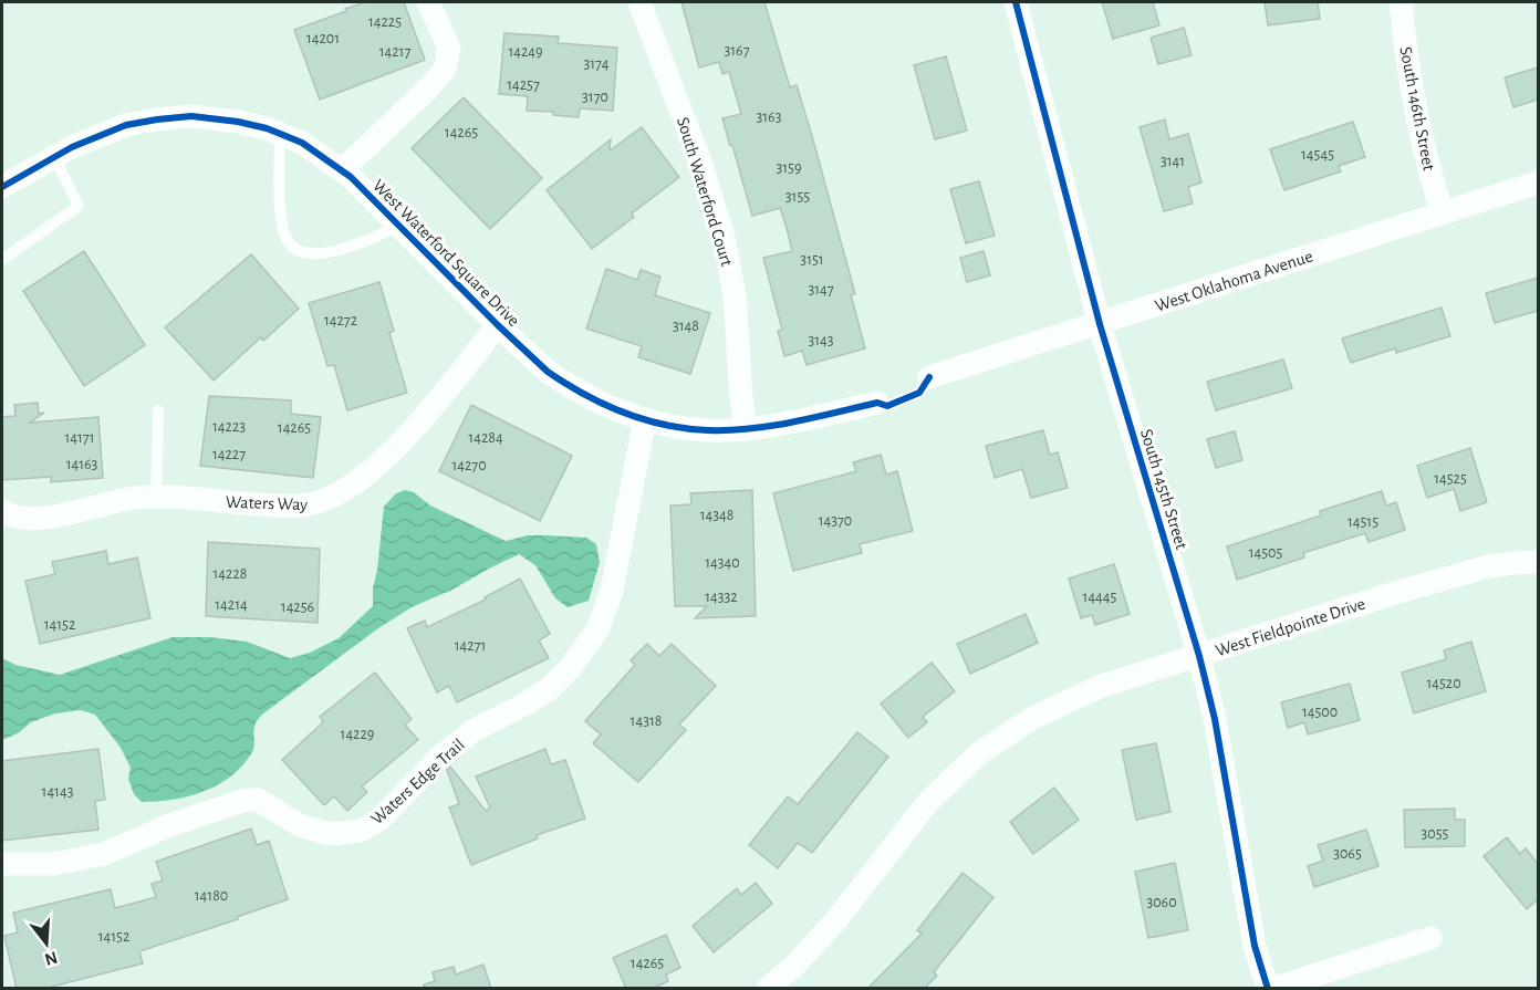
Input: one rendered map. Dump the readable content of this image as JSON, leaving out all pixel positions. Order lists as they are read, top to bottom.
{
  "streets": {
    "street": [
      "South 146th Street",
      "South Waterford Court",
      "West Waterford Square Drive",
      "West Oklahoma Avenue",
      "South 145th Street",
      "Waters Way",
      "West Fieldpointe Drive",
      "Waters Edge Trail"
    ]
  },
  "crossings": [
    ["South 146th Street", "West Oklahoma Avenue"],
    ["South Waterford Court", "West Waterford Square Drive"],
    ["West Waterford Square Drive", "Waters Way"],
    ["West Waterford Square Drive", "Waters Edge Trail"],
    ["West Oklahoma Avenue", "South 145th Street"],
    ["South 145th Street", "West Fieldpointe Drive"]
  ],
  "house_numbers": [
    "14225",
    "14201",
    "3167",
    "14217",
    "14249",
    "3174",
    "14257",
    "3170",
    "3163",
    "14265",
    "14545",
    "3141",
    "3159",
    "3155",
    "3151",
    "3147",
    "14272",
    "3148",
    "3143",
    "14223",
    "14265",
    "14171",
    "14284",
    "14227",
    "14163",
    "14270",
    "14525",
    "14348",
    "14370",
    "14515",
    "14505",
    "14340",
    "14228",
    "14332",
    "14445",
    "14214",
    "14256",
    "14152",
    "14271",
    "14520",
    "14500",
    "14318",
    "14229",
    "14143",
    "3055",
    "3065",
    "14180",
    "3060",
    "14152",
    "14265"
  ],
  "north": "bottom"
}
